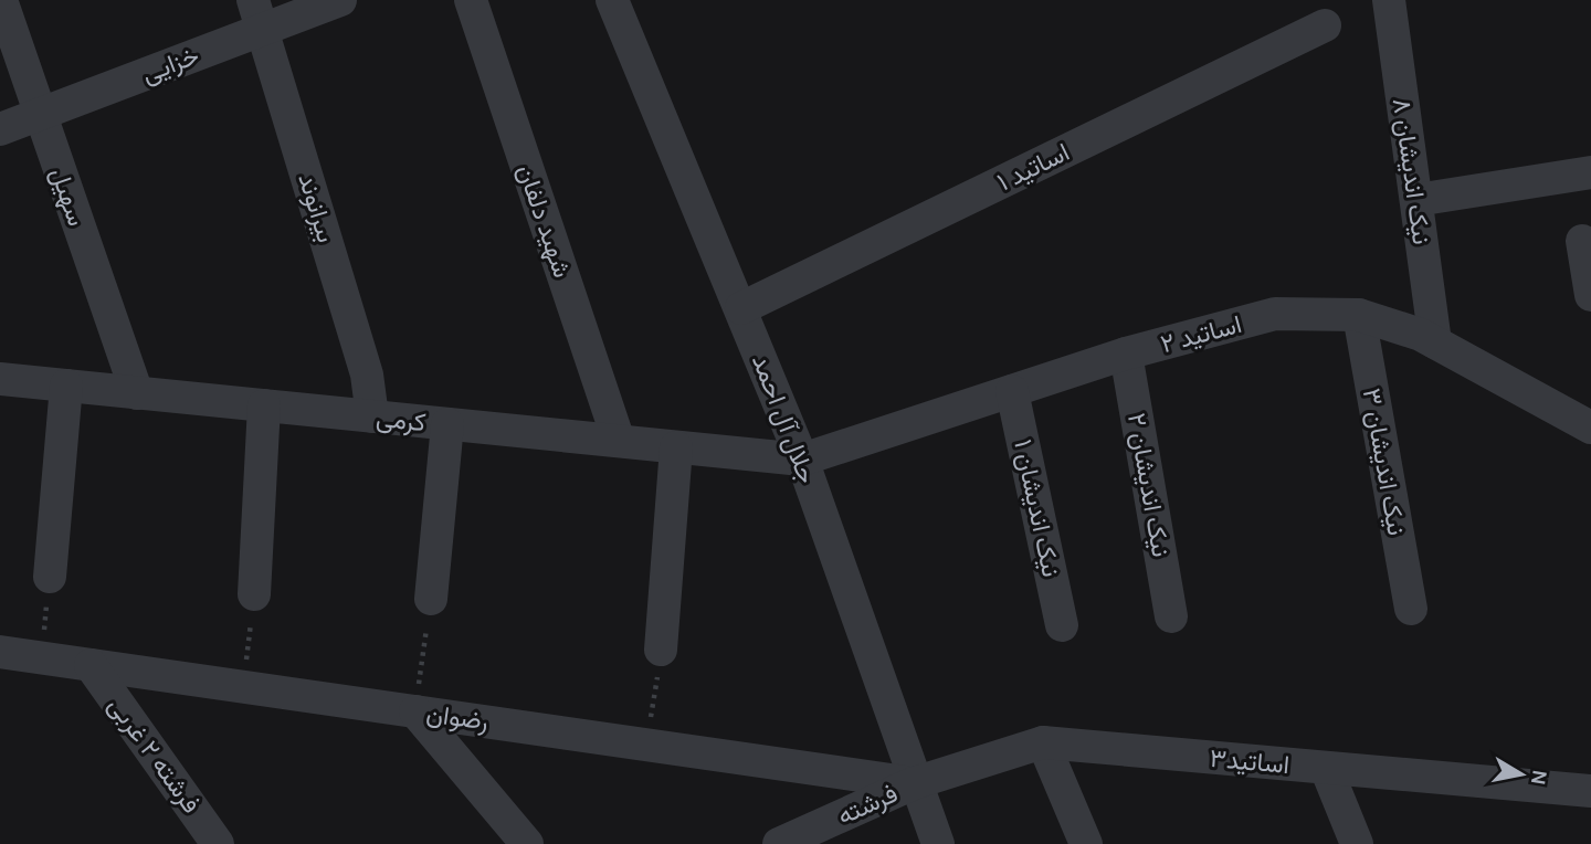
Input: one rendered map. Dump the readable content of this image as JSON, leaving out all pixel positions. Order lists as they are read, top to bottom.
{
  "streets": {
    "street": [
      "خزایی",
      "اساتید ۱",
      "نیک اندیشان ۸",
      "سهیل",
      "بیرانوند",
      "شهید دلفان",
      "اساتید ۲",
      "جلال آل احمد",
      "کرمی",
      "نیک اندیشان ۳",
      "نیک اندیشان ۲",
      "نیک اندیشان ۱",
      "رضوان",
      "فرشته ۲ غربی",
      "اساتید۳",
      "فرشته"
    ]
  },
  "crossings": [
    ["خزایی", "سهیل"],
    ["خزایی", "بیرانوند"],
    ["اساتید ۱", "جلال آل احمد"],
    ["نیک اندیشان ۸", "اساتید ۲"],
    ["سهیل", "کرمی"],
    ["بیرانوند", "کرمی"],
    ["شهید دلفان", "کرمی"],
    ["اساتید ۲", "جلال آل احمد"],
    ["اساتید ۲", "کرمی"],
    ["اساتید ۲", "نیک اندیشان ۳"],
    ["اساتید ۲", "نیک اندیشان ۲"],
    ["اساتید ۲", "نیک اندیشان ۱"],
    ["جلال آل احمد", "کرمی"],
    ["جلال آل احمد", "رضوان"],
    ["جلال آل احمد", "اساتید۳"],
    ["جلال آل احمد", "فرشته"],
    ["رضوان", "فرشته ۲ غربی"],
    ["رضوان", "اساتید۳"],
    ["رضوان", "فرشته"],
    ["اساتید۳", "فرشته"]
  ],
  "north": "right"
}
